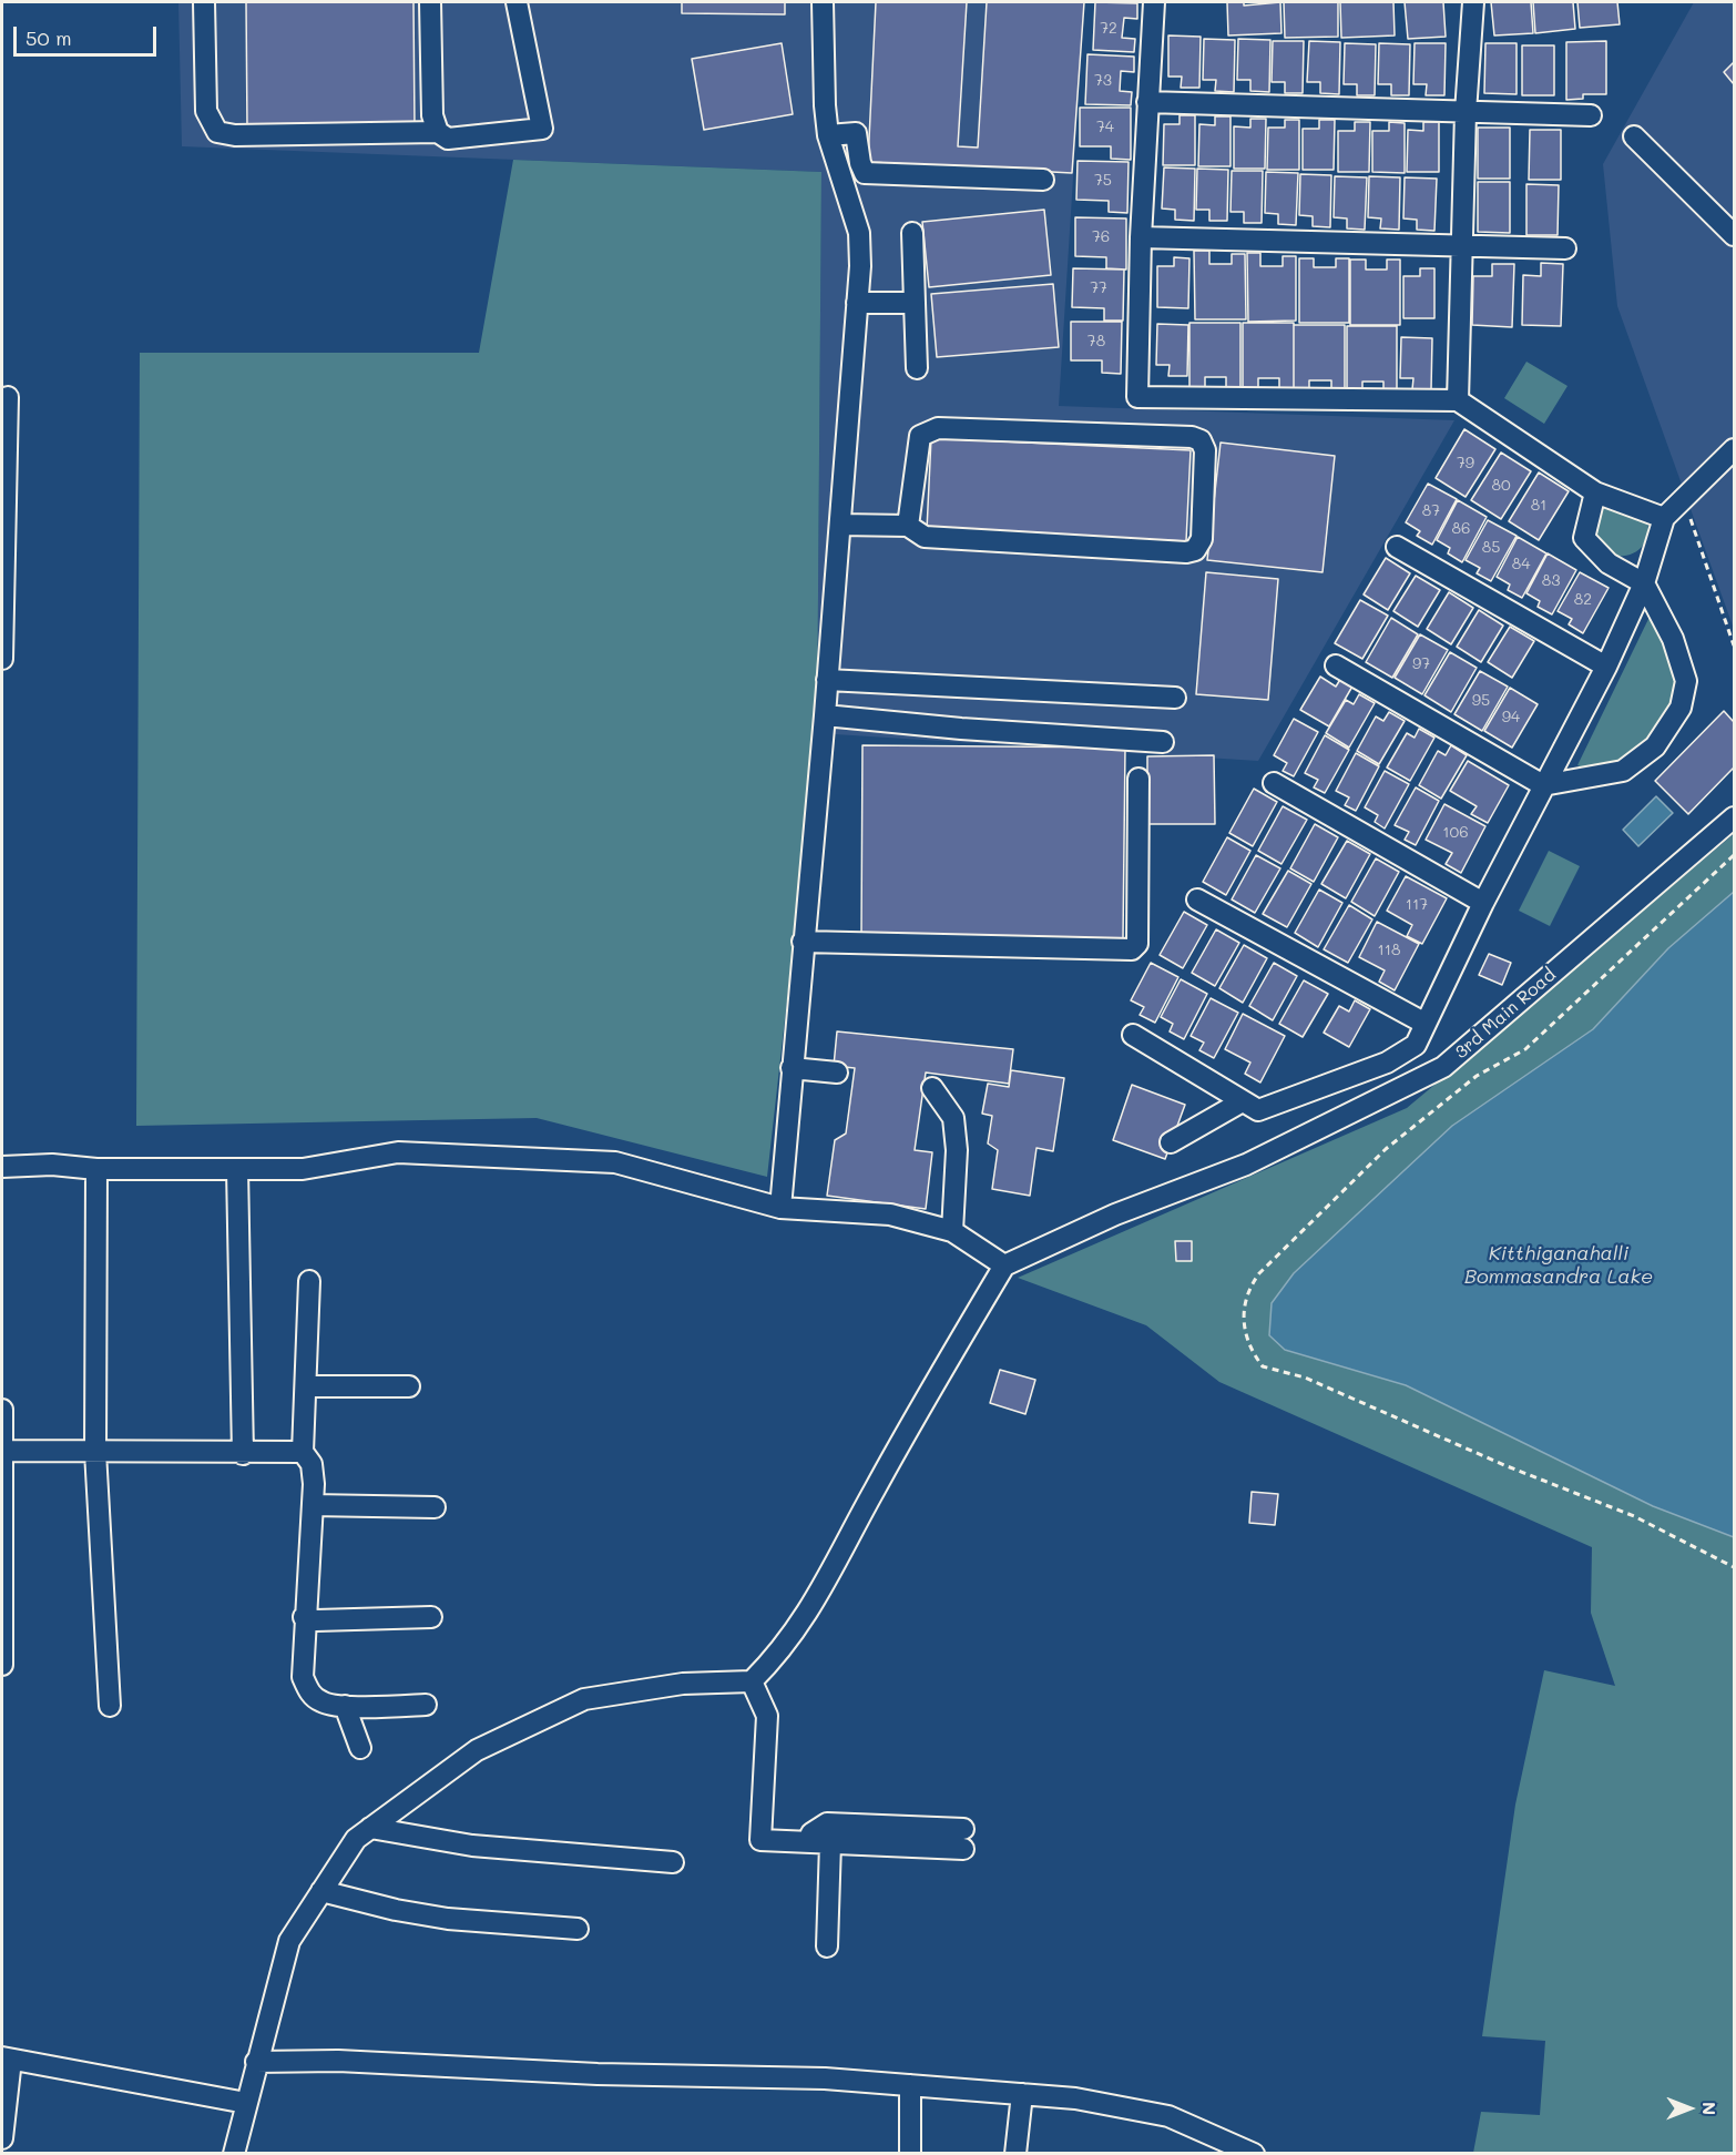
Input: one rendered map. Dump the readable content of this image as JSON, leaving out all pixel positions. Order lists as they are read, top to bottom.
{
  "streets": {
    "street": ["3rd Main Road"]
  },
  "water": ["Kitthiganahalli Bommasandra Lake"],
  "house_numbers": [
    "72",
    "73",
    "74",
    "75",
    "76",
    "77",
    "78",
    "79",
    "80",
    "81",
    "87",
    "86",
    "85",
    "84",
    "83",
    "82",
    "97",
    "95",
    "94",
    "106",
    "117",
    "118"
  ],
  "scale_bar": "50 m",
  "north": "right"
}
